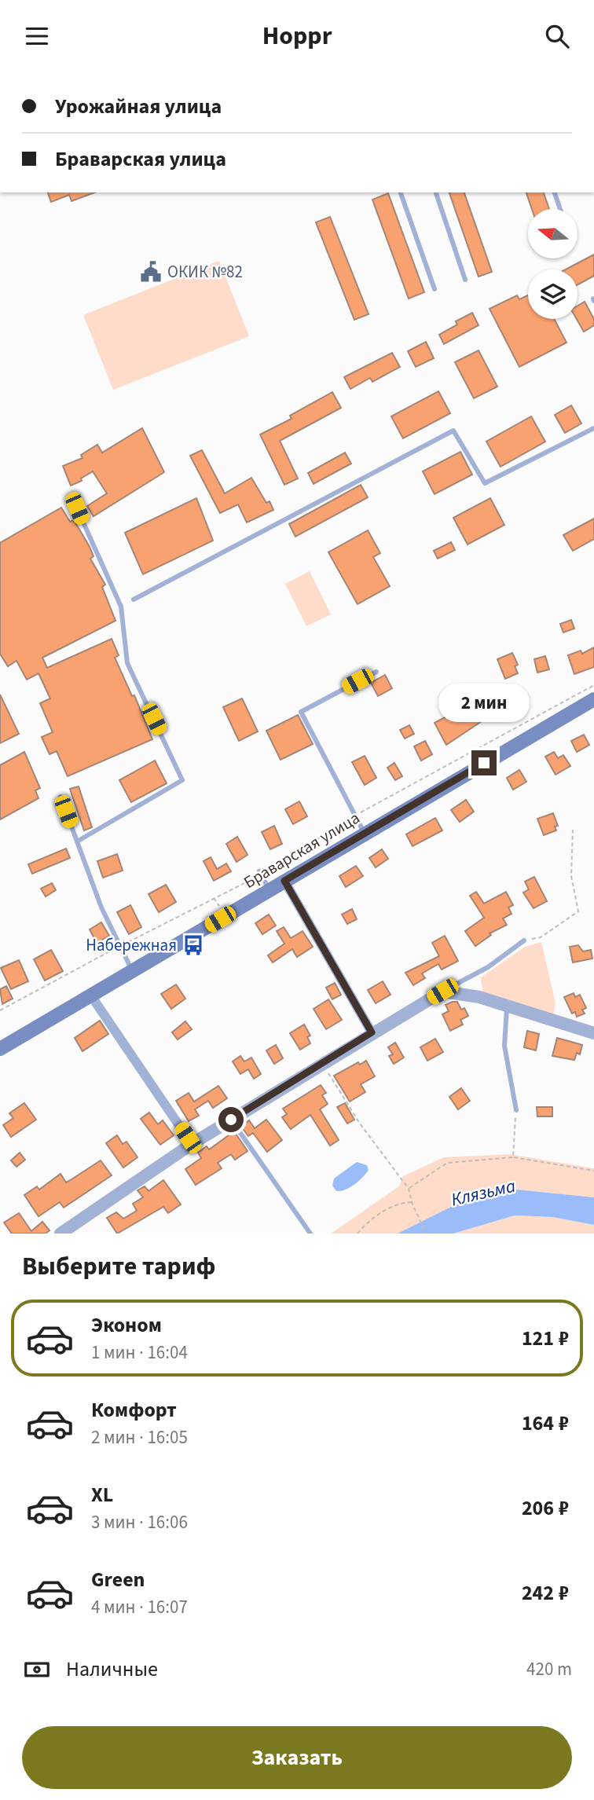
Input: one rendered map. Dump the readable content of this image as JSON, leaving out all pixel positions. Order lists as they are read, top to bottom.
{
  "streets": {
    "main road": ["Браварская улица"]
  },
  "water": ["Клязьма"],
  "places": {
    "public building": ["ОКИК №82"],
    "bus stop": ["Набережная"]
  },
  "north": "left",
  "page": {
    "header": "Hoppr",
    "banner": ["Урожайная улица", "Браварская улица"],
    "bubble": "2 мин",
    "heading": "Выберите тариф",
    "list": [
      {
        "name": "Эконом",
        "note": "1 мин · 16:04",
        "value": "121 ₽"
      },
      {
        "name": "Комфорт",
        "note": "2 мин · 16:05",
        "value": "164 ₽"
      },
      {
        "name": "XL",
        "note": "3 мин · 16:06",
        "value": "206 ₽"
      },
      {
        "name": "Green",
        "note": "4 мин · 16:07",
        "value": "242 ₽"
      }
    ],
    "pay": ["Наличные", "420 m"],
    "buttons": "Заказать"
  }
}
